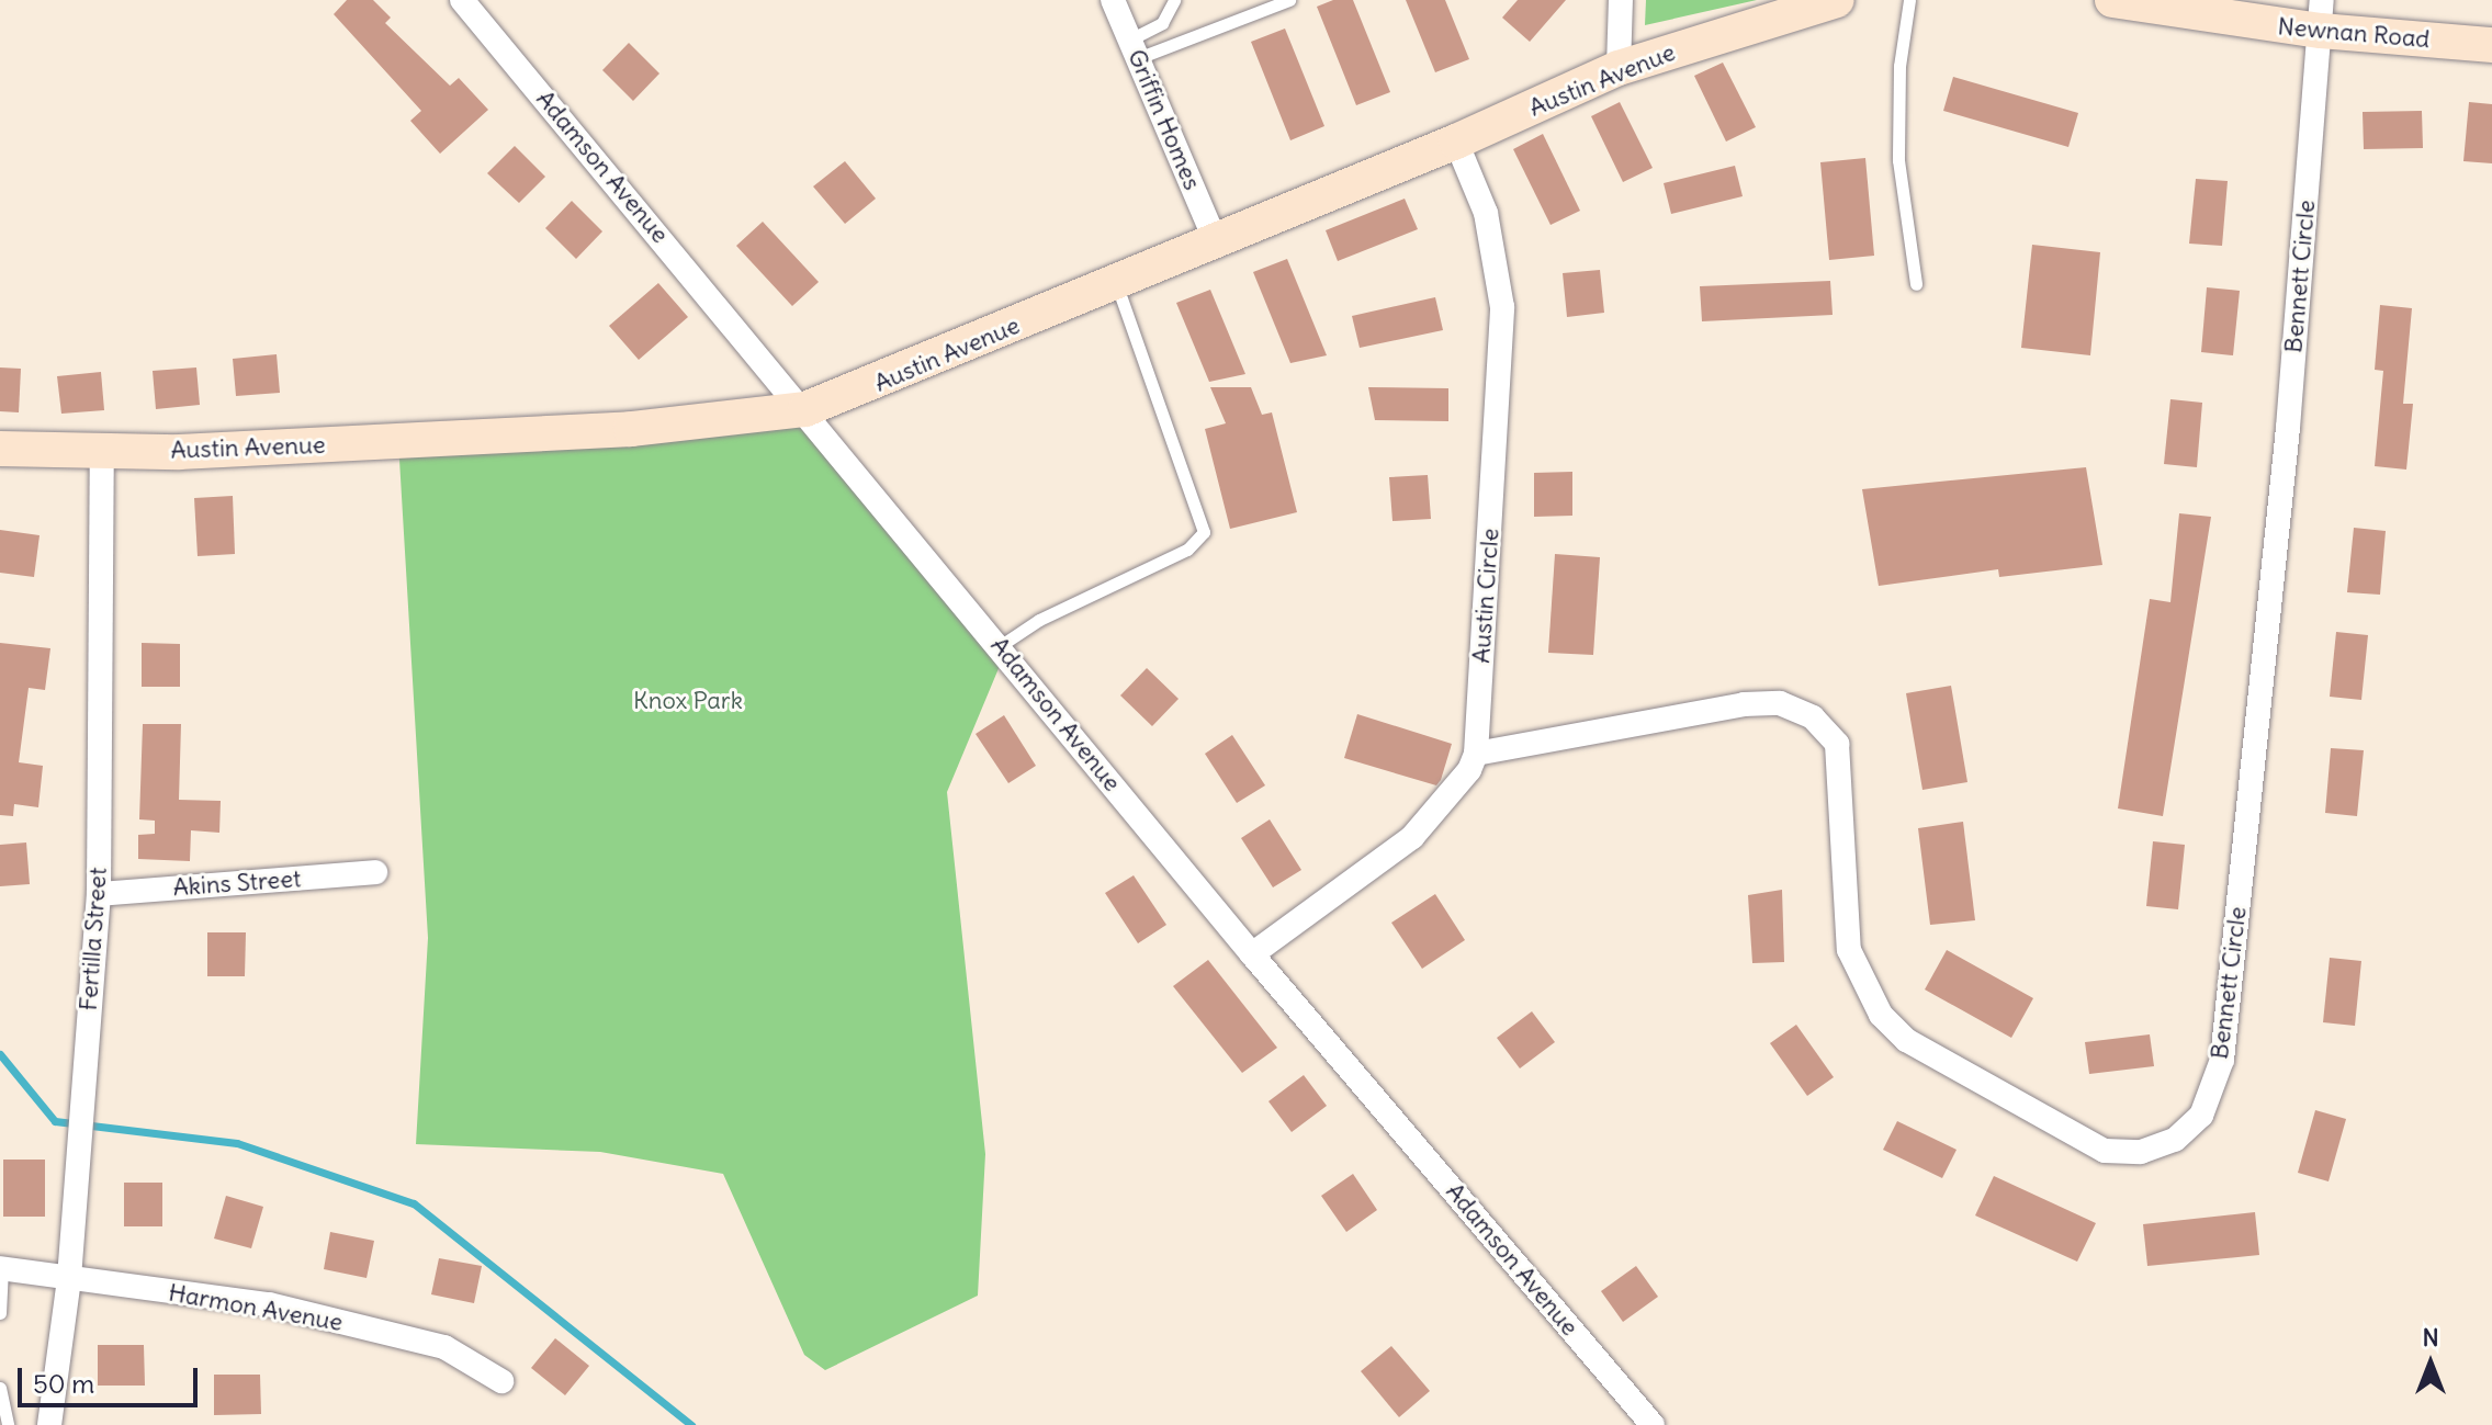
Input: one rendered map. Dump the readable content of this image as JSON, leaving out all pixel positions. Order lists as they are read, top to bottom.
{
  "streets": {
    "street": [
      "Newnan Road",
      "Austin Avenue",
      "Griffin Homes",
      "Adamson Avenue",
      "Bennett Circle",
      "Austin Circle",
      "Akins Street",
      "Fertilla Street",
      "Harmon Avenue"
    ]
  },
  "crossings": [
    ["Newnan Road", "Bennett Circle"],
    ["Austin Avenue", "Griffin Homes"],
    ["Austin Avenue", "Adamson Avenue"],
    ["Austin Avenue", "Austin Circle"],
    ["Austin Avenue", "Fertilla Street"],
    ["Adamson Avenue", "Austin Circle"],
    ["Bennett Circle", "Austin Circle"],
    ["Akins Street", "Fertilla Street"],
    ["Fertilla Street", "Harmon Avenue"]
  ],
  "parks": ["Knox Park"],
  "scale_bar": "50 m",
  "north": "top"
}
